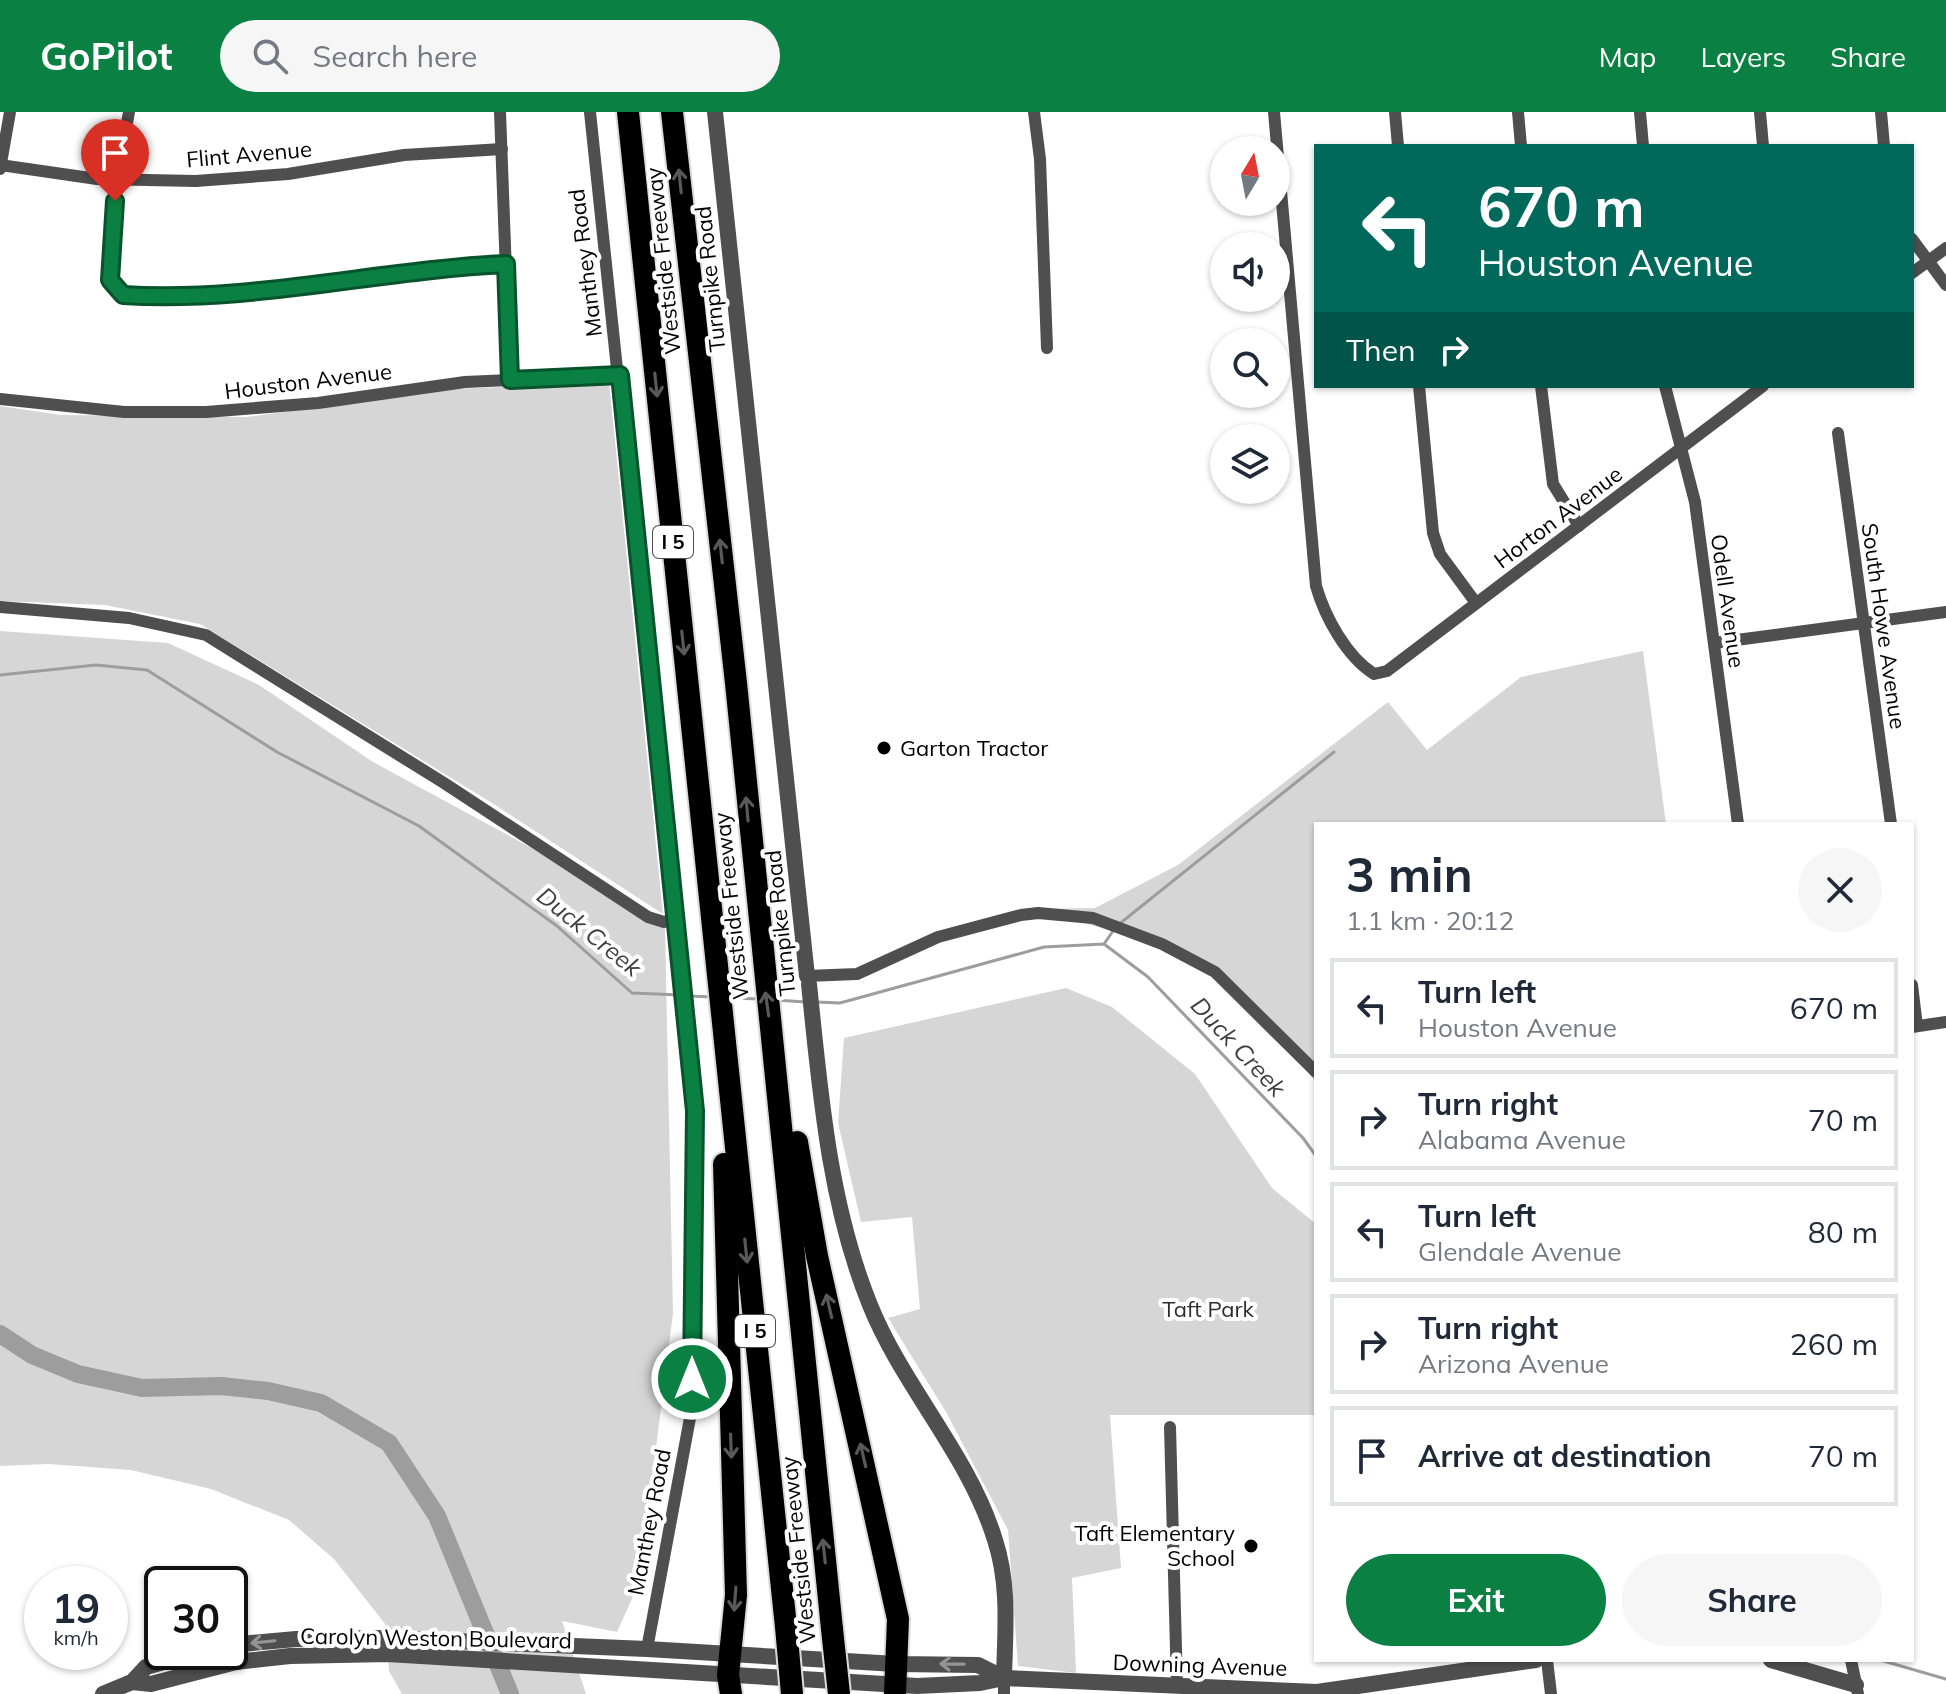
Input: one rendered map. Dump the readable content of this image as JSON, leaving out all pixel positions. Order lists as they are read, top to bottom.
{
  "streets": {
    "highway": ["Westside Freeway", "I 5"],
    "street": [
      "Flint Avenue",
      "Manthey Road",
      "Turnpike Road",
      "Houston Avenue",
      "Horton Avenue",
      "Odell Avenue",
      "South Howe Avenue",
      "Carolyn Weston Boulevard",
      "Downing Avenue"
    ]
  },
  "crossings": [
    ["Manthey Road", "Houston Avenue"],
    ["Manthey Road", "Carolyn Weston Boulevard"],
    ["Manthey Road", "Downing Avenue"],
    ["Turnpike Road", "Downing Avenue"],
    ["Horton Avenue", "Odell Avenue"],
    ["Carolyn Weston Boulevard", "Downing Avenue"]
  ],
  "water": ["Duck Creek"],
  "parks": ["Taft Park"],
  "places": ["Garton Tractor", "Taft Elementary School"],
  "north": "top",
  "page": {
    "header": "GoPilot",
    "search": "Search here",
    "nav": ["Map", "Layers", "Share"],
    "turn": ["670 m", "Houston Avenue"],
    "then": "Then",
    "heading": ["3 min", "1.1 km · 20:12"],
    "list": [
      {
        "name": "Turn left",
        "note": "Houston Avenue",
        "value": "670 m"
      },
      {
        "name": "Turn right",
        "note": "Alabama Avenue",
        "value": "70 m"
      },
      {
        "name": "Turn left",
        "note": "Glendale Avenue",
        "value": "80 m"
      },
      {
        "name": "Turn right",
        "note": "Arizona Avenue",
        "value": "260 m"
      },
      {
        "name": "Arrive at destination",
        "value": "70 m"
      }
    ],
    "buttons": ["Exit", "Share"],
    "speed": "19 km/h",
    "limit": "30"
  }
}
